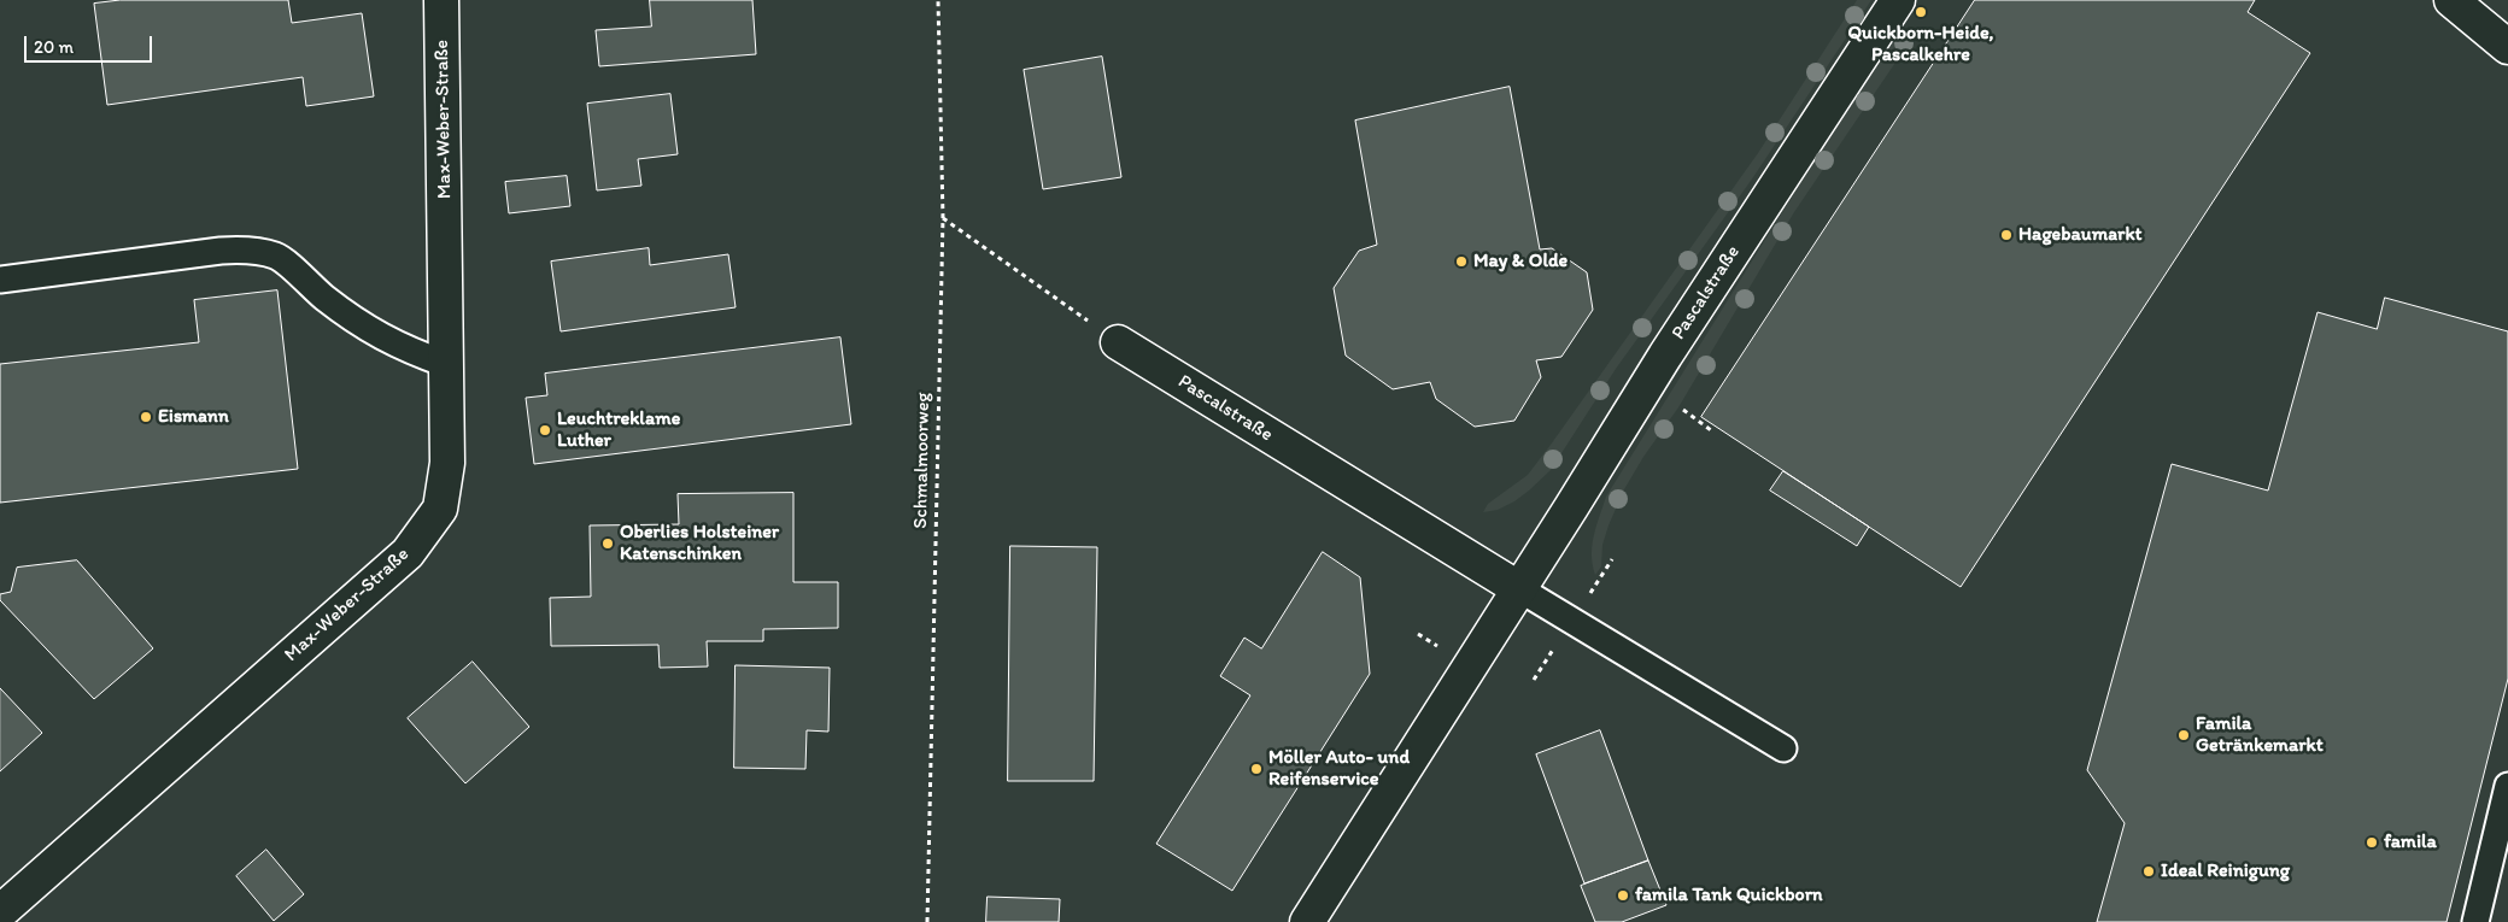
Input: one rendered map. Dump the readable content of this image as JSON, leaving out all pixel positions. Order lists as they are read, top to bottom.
{
  "streets": {
    "street": ["Max-Weber-Straße", "Pascalstraße"],
    "path": ["Schmalmoorweg"]
  },
  "places": [
    "Quickborn-Heide, Pascalkehre",
    "Hagebaumarkt",
    "May & Olde",
    "Eismann",
    "Leuchtreklame Luther",
    "Oberlies Holsteiner Katenschinken",
    "Famila Getränkemarkt",
    "Möller Auto- und Reifenservice",
    "famila",
    "Ideal Reinigung",
    "famila Tank Quickborn"
  ],
  "scale_bar": "20 m"
}
